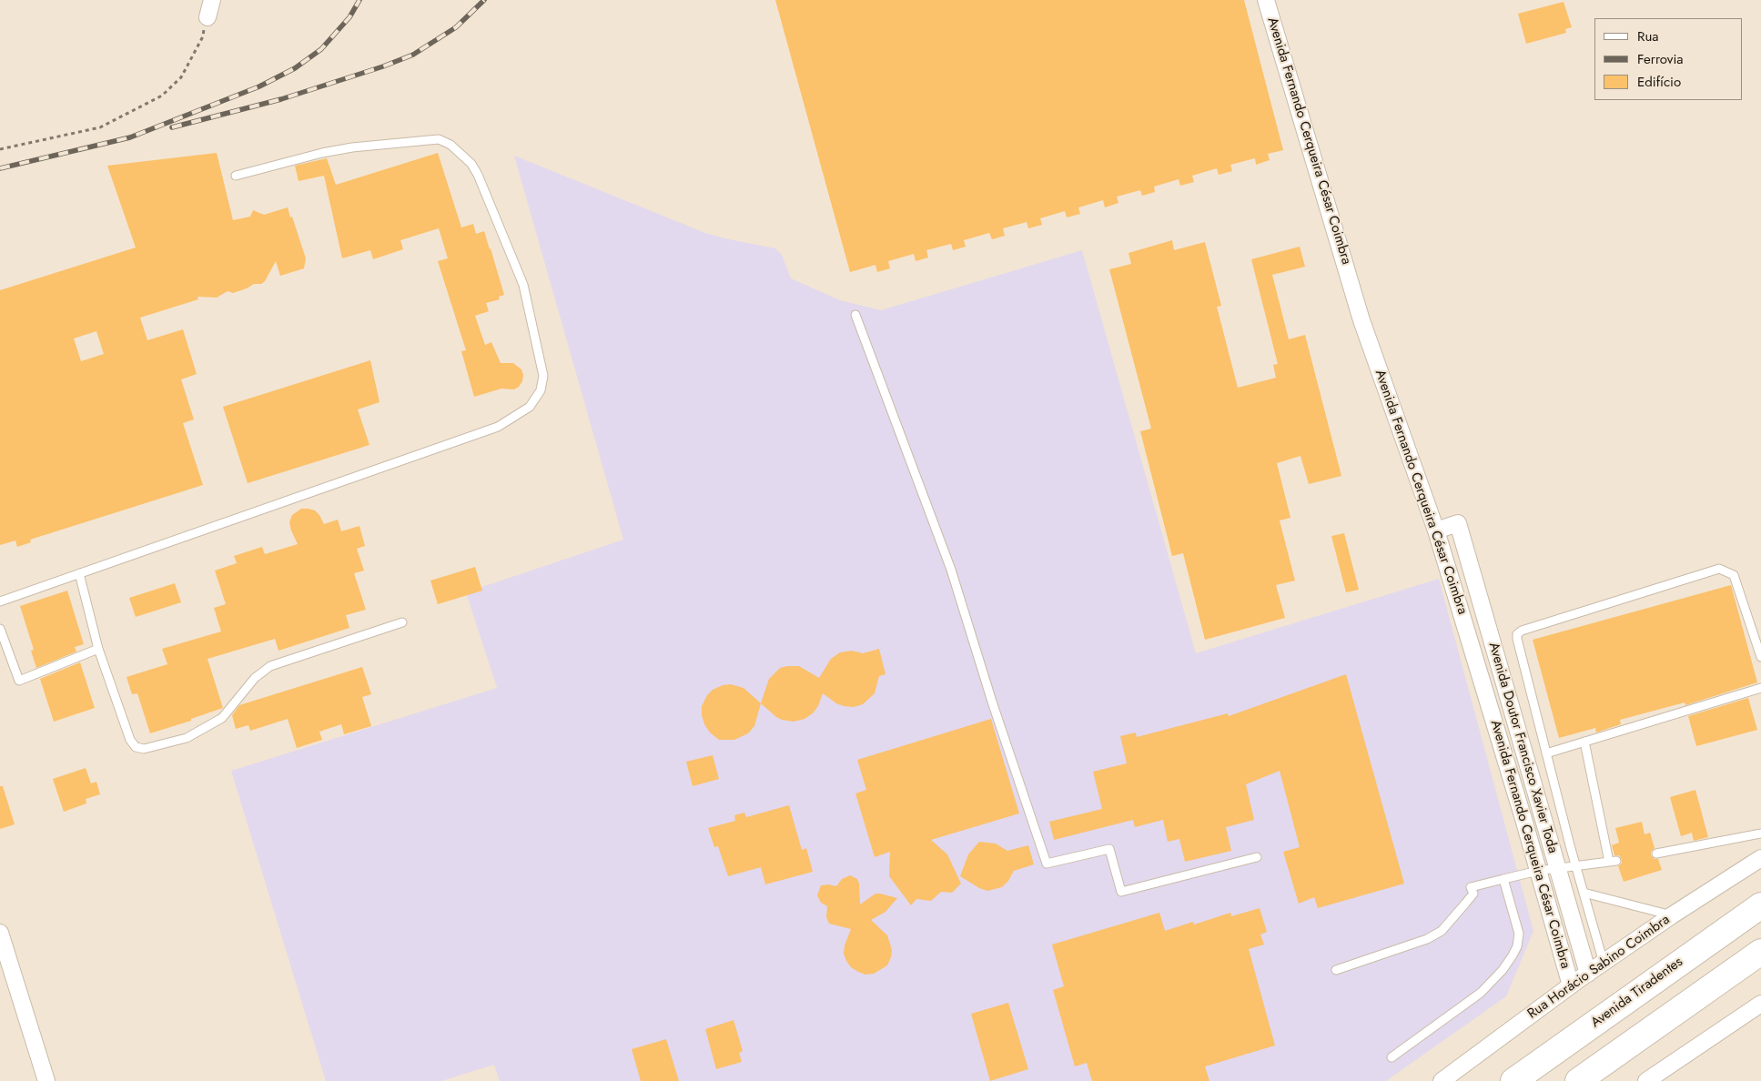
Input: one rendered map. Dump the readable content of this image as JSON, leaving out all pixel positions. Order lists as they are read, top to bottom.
{
  "streets": {
    "highway": ["Avenida Tiradentes"],
    "street": ["Avenida Fernando Cerqueira César Coimbra", "Avenida Doutor Francisco Xavier Toda", "Rua Horácio Sabino Coimbra"]
  },
  "crossings": [
    ["Avenida Fernando Cerqueira César Coimbra", "Avenida Doutor Francisco Xavier Toda"],
    ["Avenida Fernando Cerqueira César Coimbra", "Rua Horácio Sabino Coimbra"],
    ["Avenida Doutor Francisco Xavier Toda", "Rua Horácio Sabino Coimbra"]
  ],
  "legend": ["Rua", "Ferrovia", "Edifício"]
}
